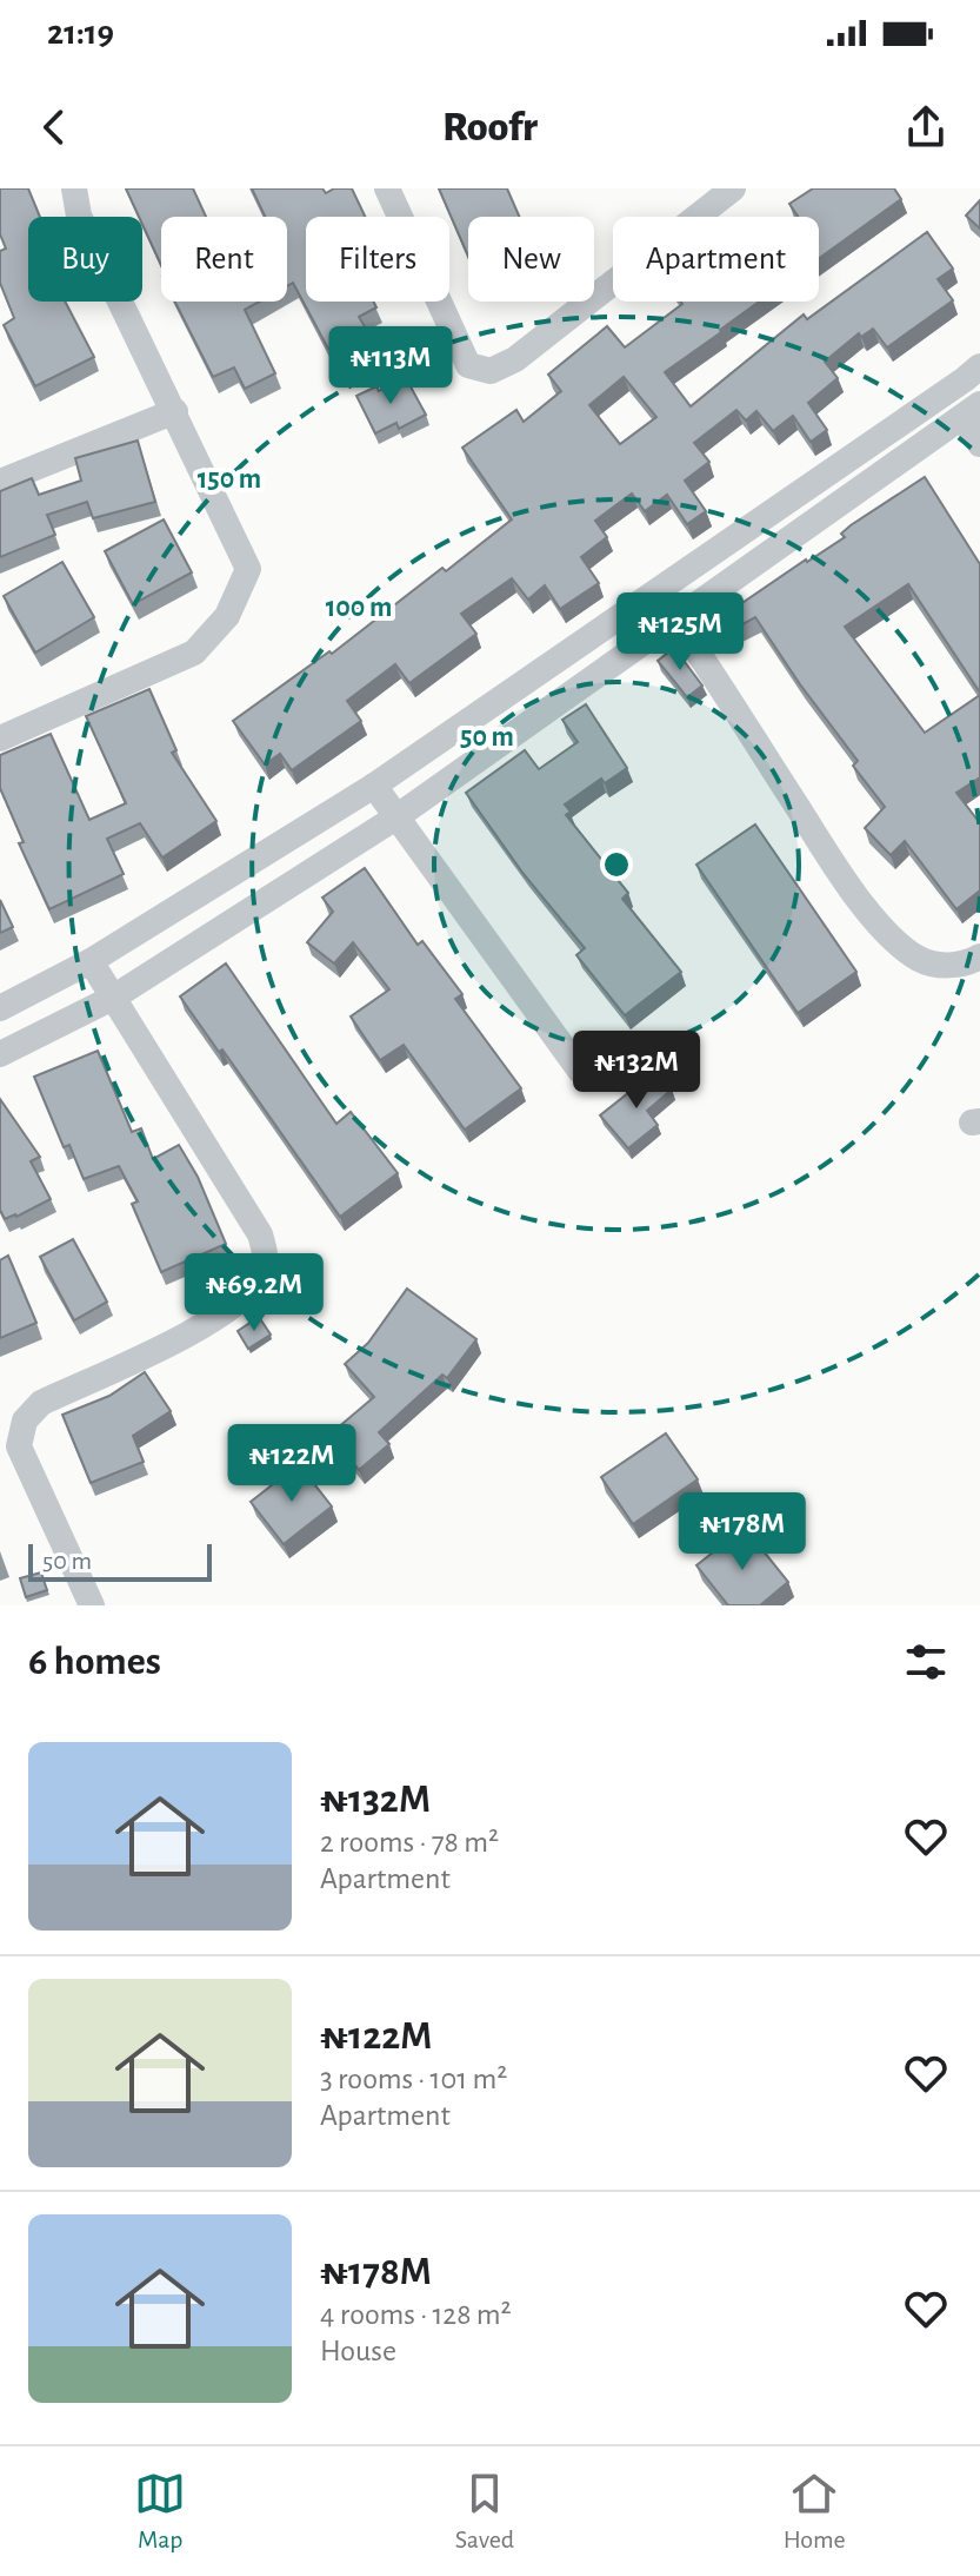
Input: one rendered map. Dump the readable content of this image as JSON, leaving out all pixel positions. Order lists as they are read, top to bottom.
{
  "scale_bar": "50 m",
  "page": {
    "status": "21:19",
    "header": "Roofr",
    "chip": [
      "Buy",
      "Rent",
      "Filters",
      "New",
      "Apartment"
    ],
    "price": [
      "₦113M",
      "₦125M",
      "₦132M",
      "₦69.2M",
      "₦122M",
      "₦178M"
    ],
    "scale": "50 m",
    "heading": "6 homes",
    "list": [
      {
        "name": "₦132M",
        "note": "2 rooms · 78 m² · Apartment"
      },
      {
        "name": "₦122M",
        "note": "3 rooms · 101 m² · Apartment"
      },
      {
        "name": "₦178M",
        "note": "4 rooms · 128 m² · House"
      }
    ],
    "tabs": ["Map", "Saved", "Home"]
  },
  "rings": ["150 m", "100 m", "50 m"]
}
